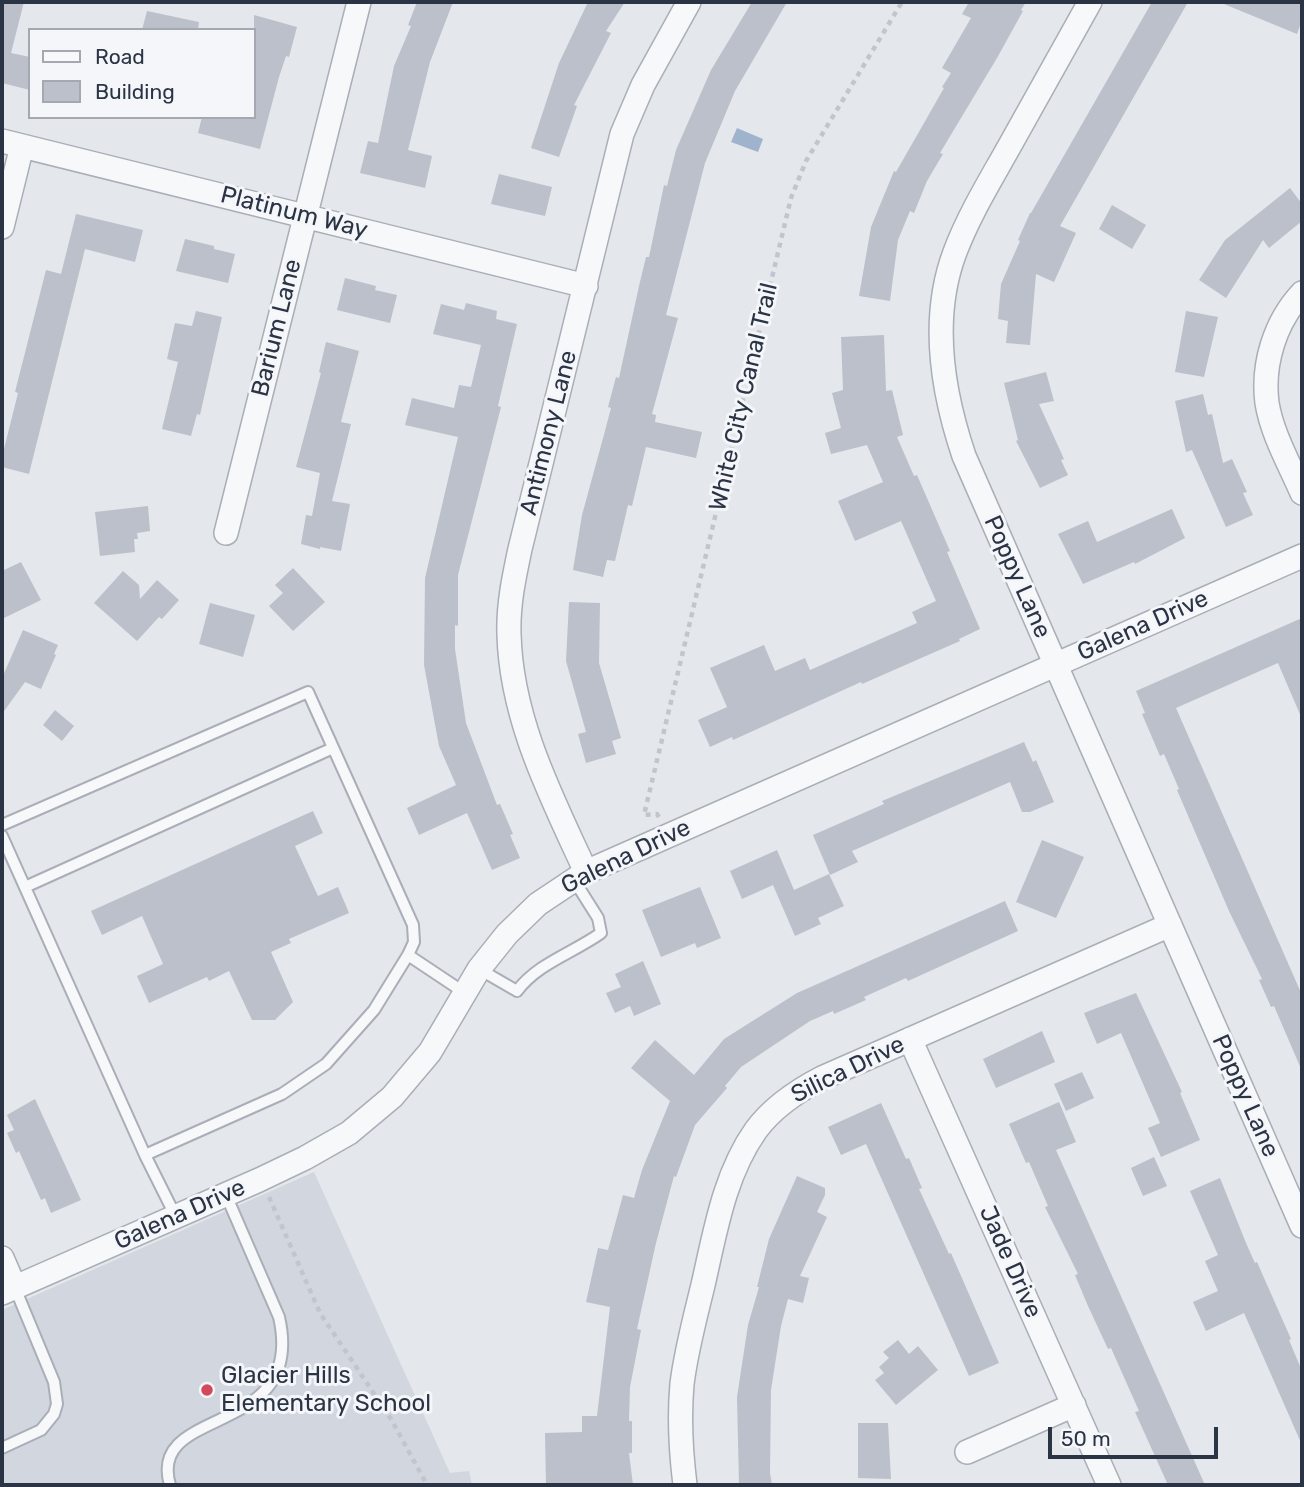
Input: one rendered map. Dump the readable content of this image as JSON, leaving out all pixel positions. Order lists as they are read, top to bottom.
{
  "streets": {
    "street": [
      "Platinum Way",
      "Barium Lane",
      "Antimony Lane",
      "Poppy Lane",
      "Galena Drive",
      "Silica Drive",
      "Jade Drive"
    ],
    "path": ["White City Canal Trail"]
  },
  "crossings": [
    ["Platinum Way", "Barium Lane"],
    ["Platinum Way", "Antimony Lane"],
    ["Antimony Lane", "Galena Drive"],
    ["Poppy Lane", "Galena Drive"],
    ["Poppy Lane", "Silica Drive"],
    ["Silica Drive", "Jade Drive"]
  ],
  "places": ["Glacier Hills Elementary School"],
  "legend": ["Road", "Building"],
  "scale_bar": "50 m"
}
